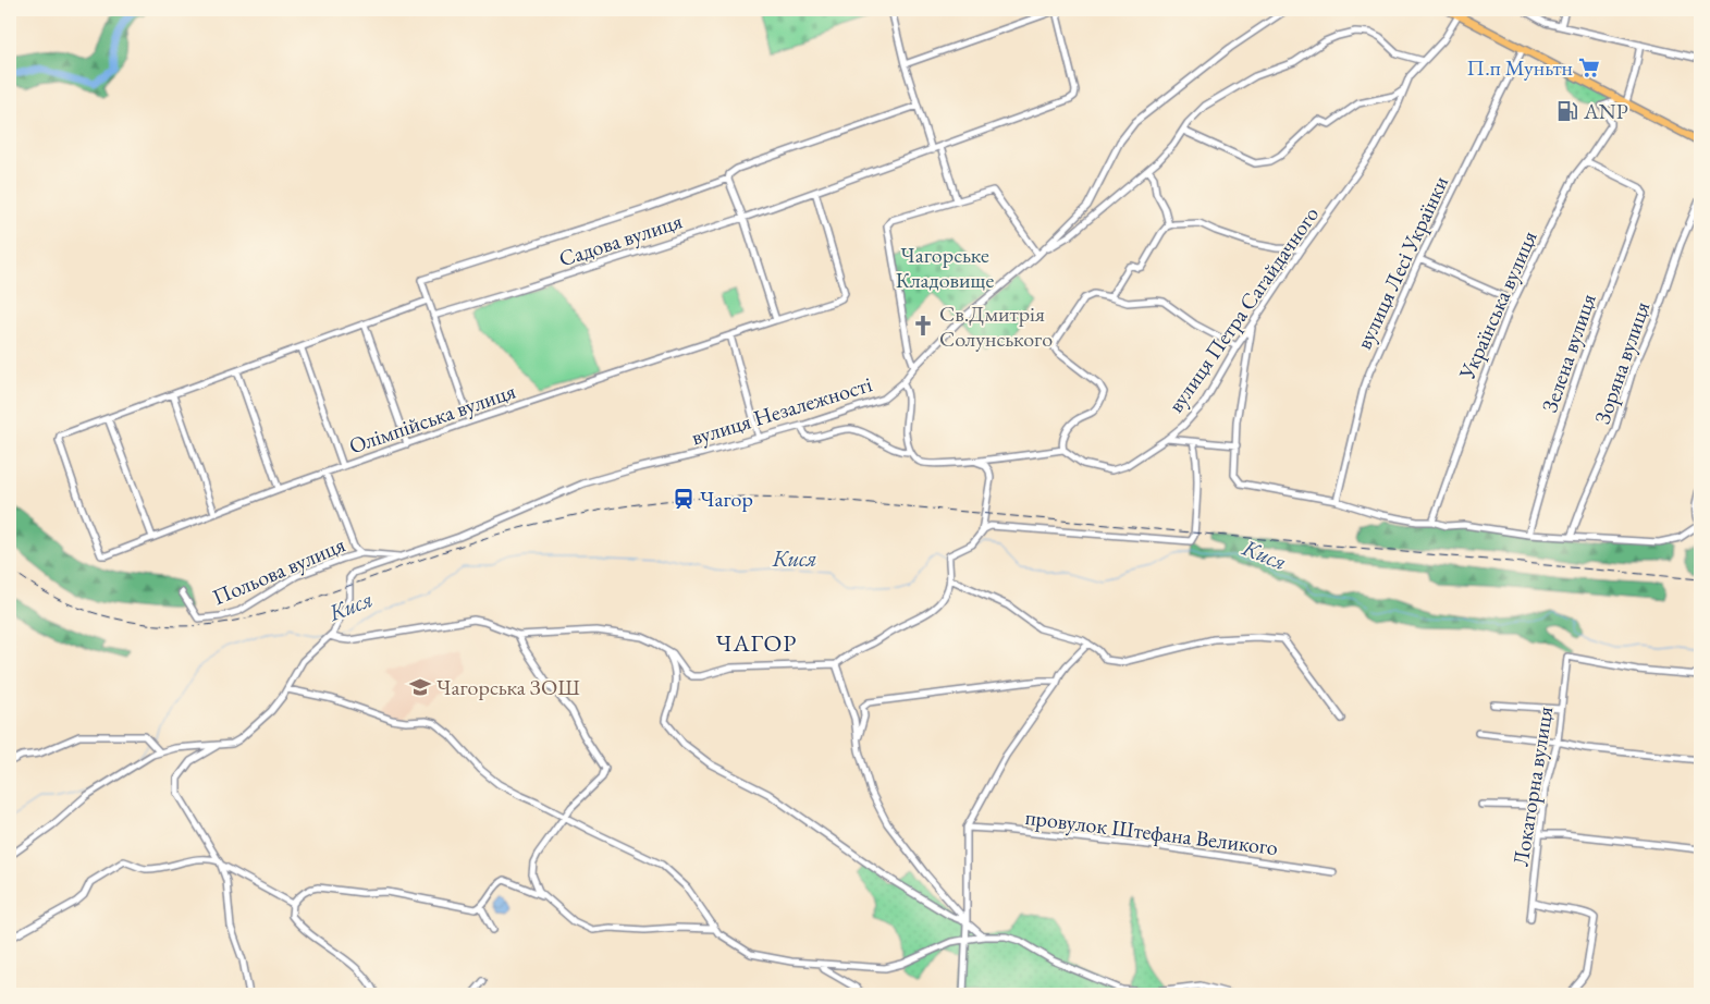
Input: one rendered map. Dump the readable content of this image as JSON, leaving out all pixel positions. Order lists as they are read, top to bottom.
{
  "streets": {
    "street": [
      "Садова вулиця",
      "вулиця Лесі Українки",
      "Українська вулиця",
      "вулиця Петра Сагайдачного",
      "Зелена вулиця",
      "Зоряна вулиця",
      "вулиця Незалежності",
      "Олімпійська вулиця",
      "Польова вулиця",
      "Локаторна вулиця",
      "провулок Штефана Великого"
    ]
  },
  "crossings": [
    ["Садова вулиця", "Олімпійська вулиця"],
    ["Українська вулиця", "Зелена вулиця"],
    ["вулиця Незалежності", "Польова вулиця"]
  ],
  "districts": ["ЧАГОР"],
  "water": ["Кися"],
  "parks": ["Чагорське Кладовище"],
  "places": {
    "supermarket": ["П.п Муньтн"],
    "fuel station": ["ANP"],
    "church": ["Св.Дмитрія Солунського"],
    "station": ["Чагор"],
    "school or university": ["Чагорська ЗОШ"]
  }
}
